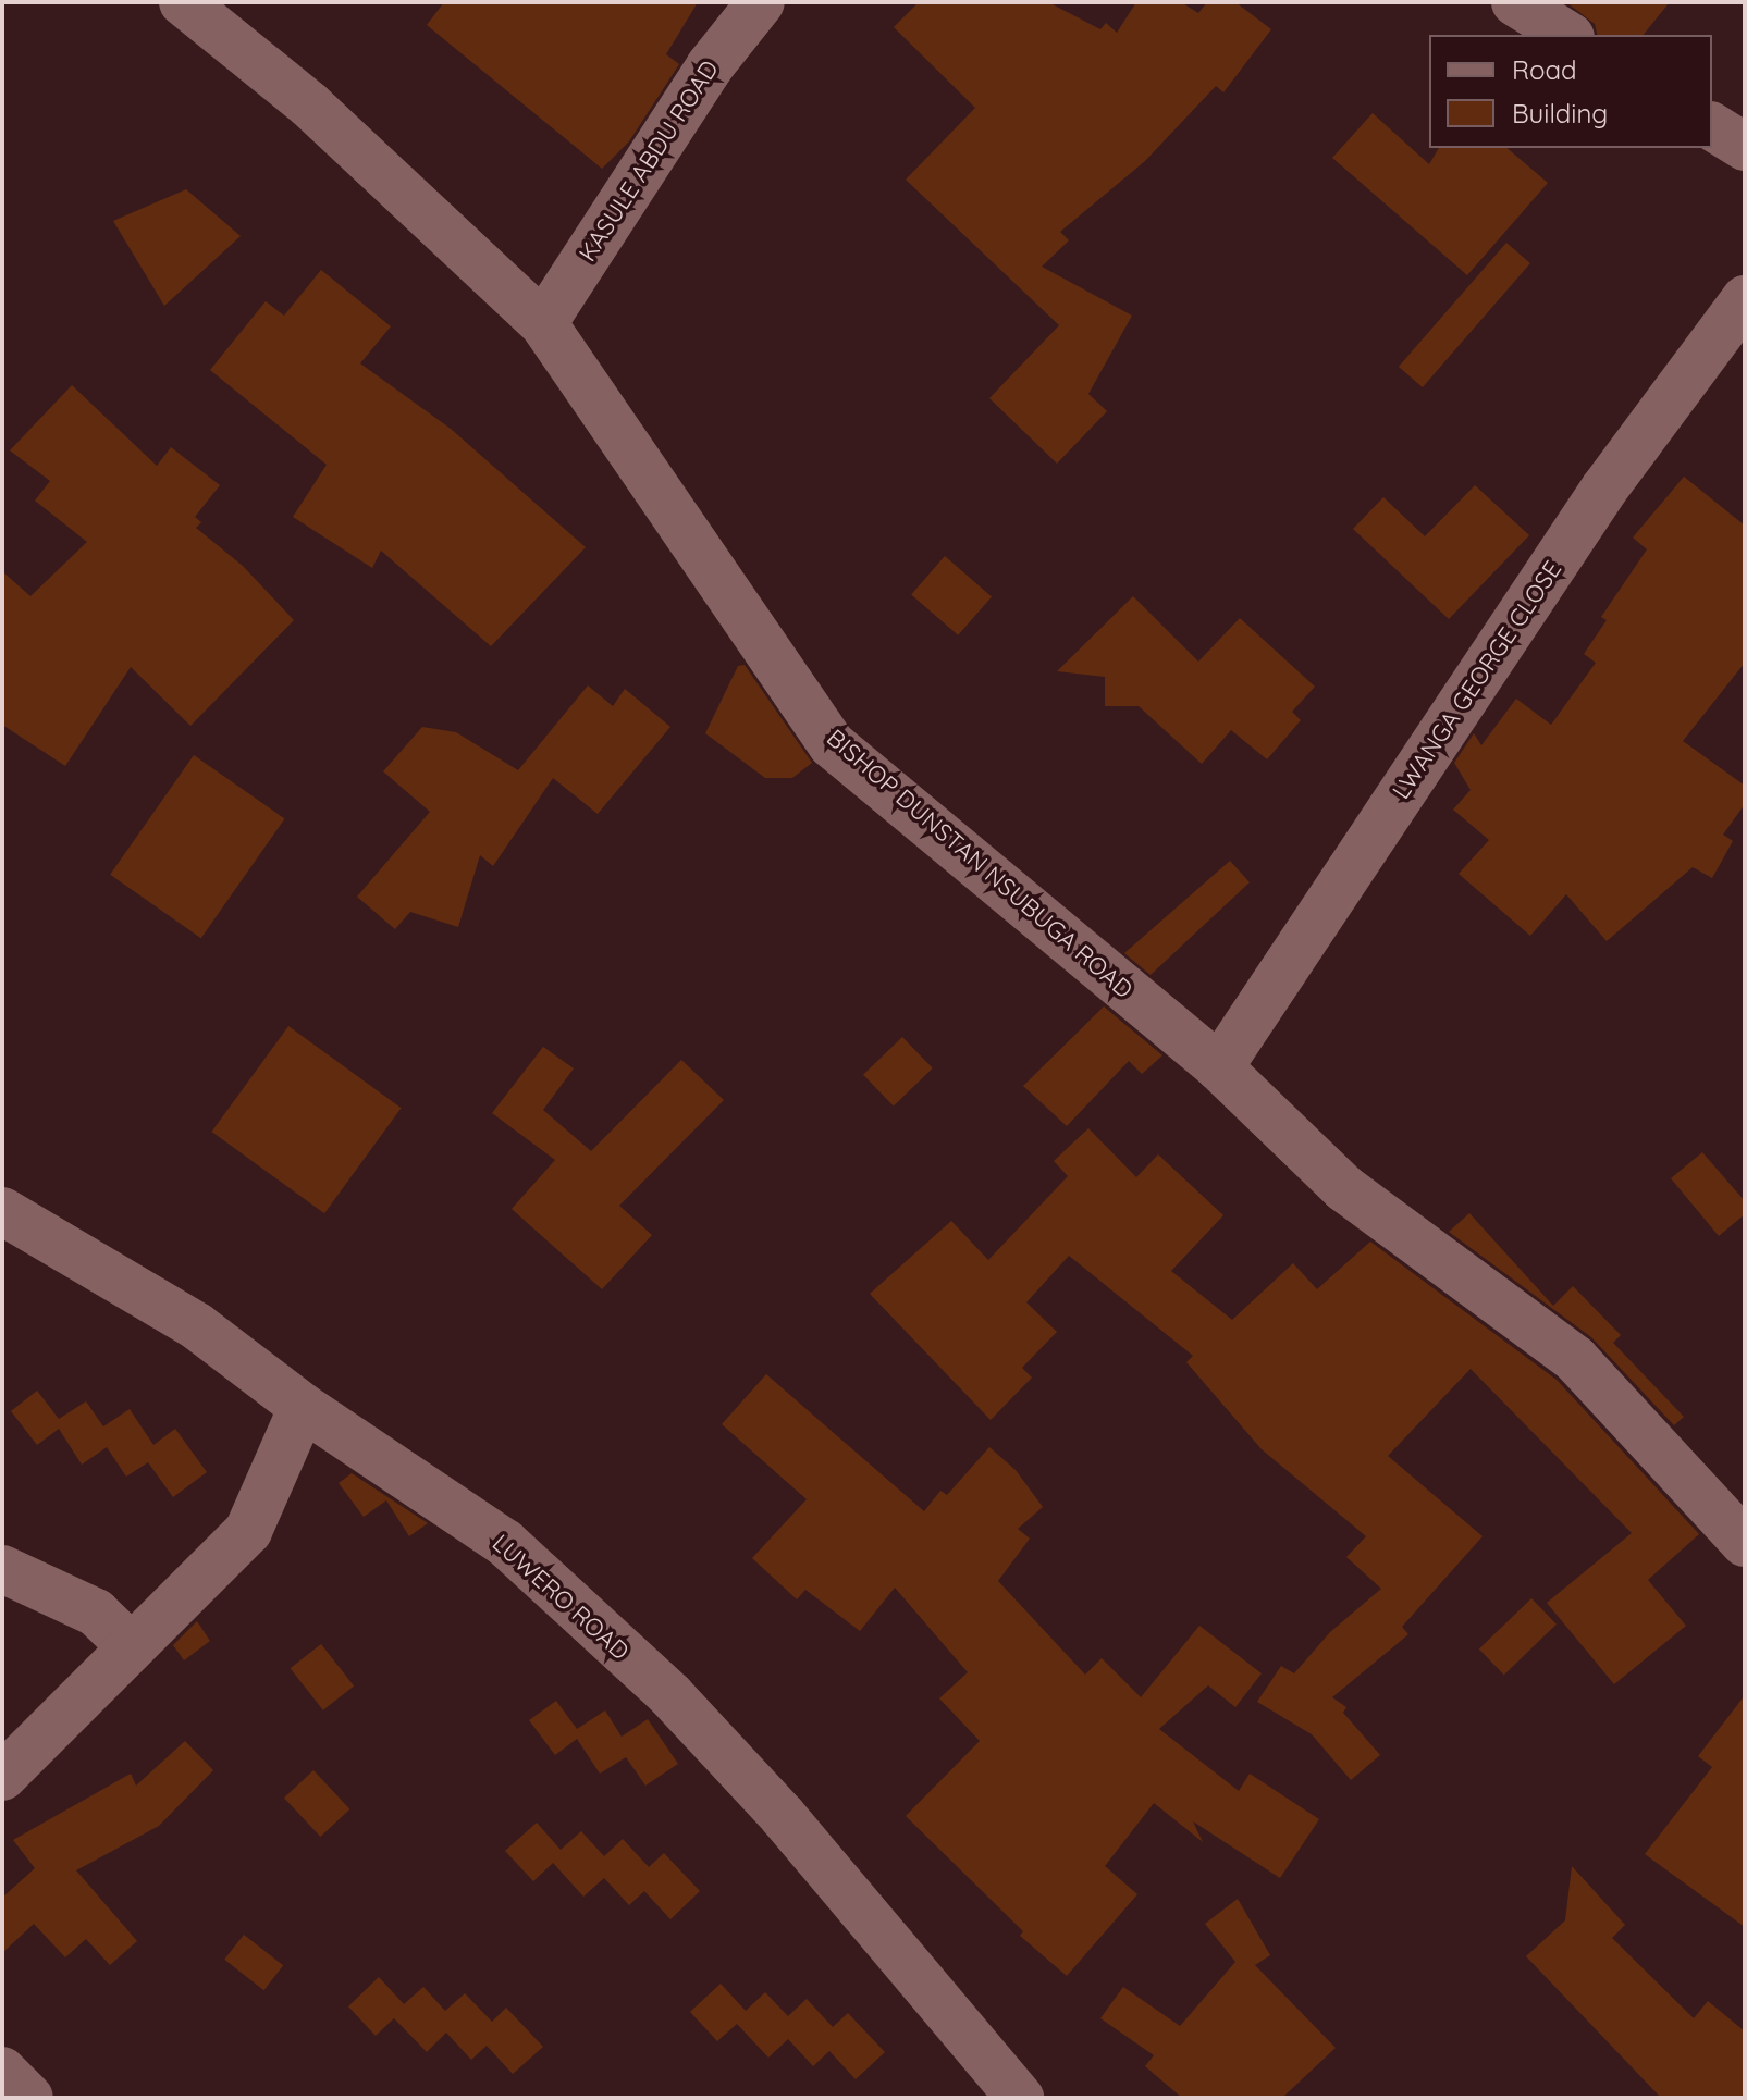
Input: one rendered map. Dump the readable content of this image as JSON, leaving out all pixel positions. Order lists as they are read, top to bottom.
{
  "streets": {
    "street": [
      "KASULE ABDU ROAD",
      "LWANGA GEORGE CLOSE",
      "BISHOP DUNSTAN NSUBUGA ROAD",
      "LUWERO ROAD"
    ]
  },
  "crossings": [
    ["KASULE ABDU ROAD", "BISHOP DUNSTAN NSUBUGA ROAD"],
    ["LWANGA GEORGE CLOSE", "BISHOP DUNSTAN NSUBUGA ROAD"]
  ],
  "legend": ["Road", "Building"]
}
